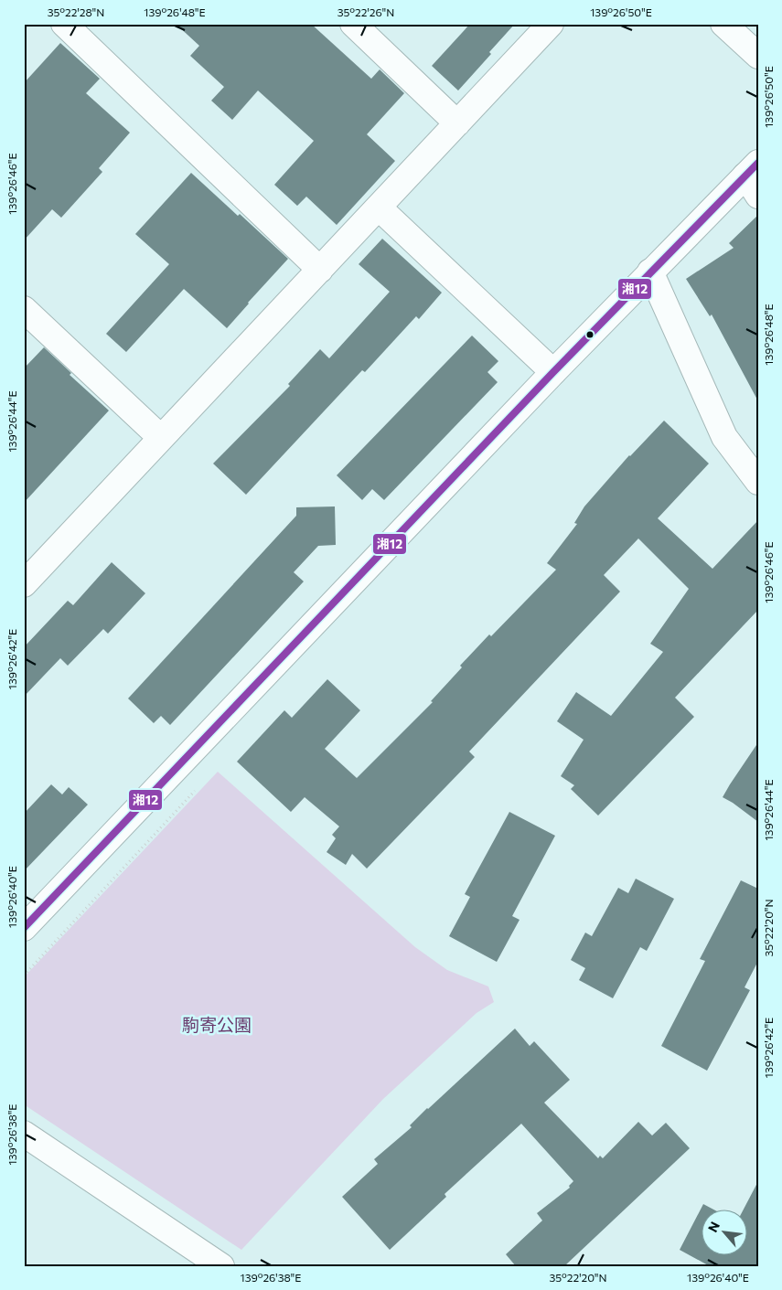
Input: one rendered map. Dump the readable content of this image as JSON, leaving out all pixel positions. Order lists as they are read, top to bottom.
{
  "parks": ["駒寄公園"],
  "lines": ["transit line 湘12"],
  "north": "top left",
  "coordinates": [
    "35°22'28\"N",
    "139°26'48\"E",
    "35°22'26\"N",
    "139°26'50\"E",
    "139°26'46\"E",
    "139°26'44\"E",
    "139°26'42\"E",
    "139°26'40\"E",
    "35°22'20\"N",
    "139°26'38\"E"
  ]
}
